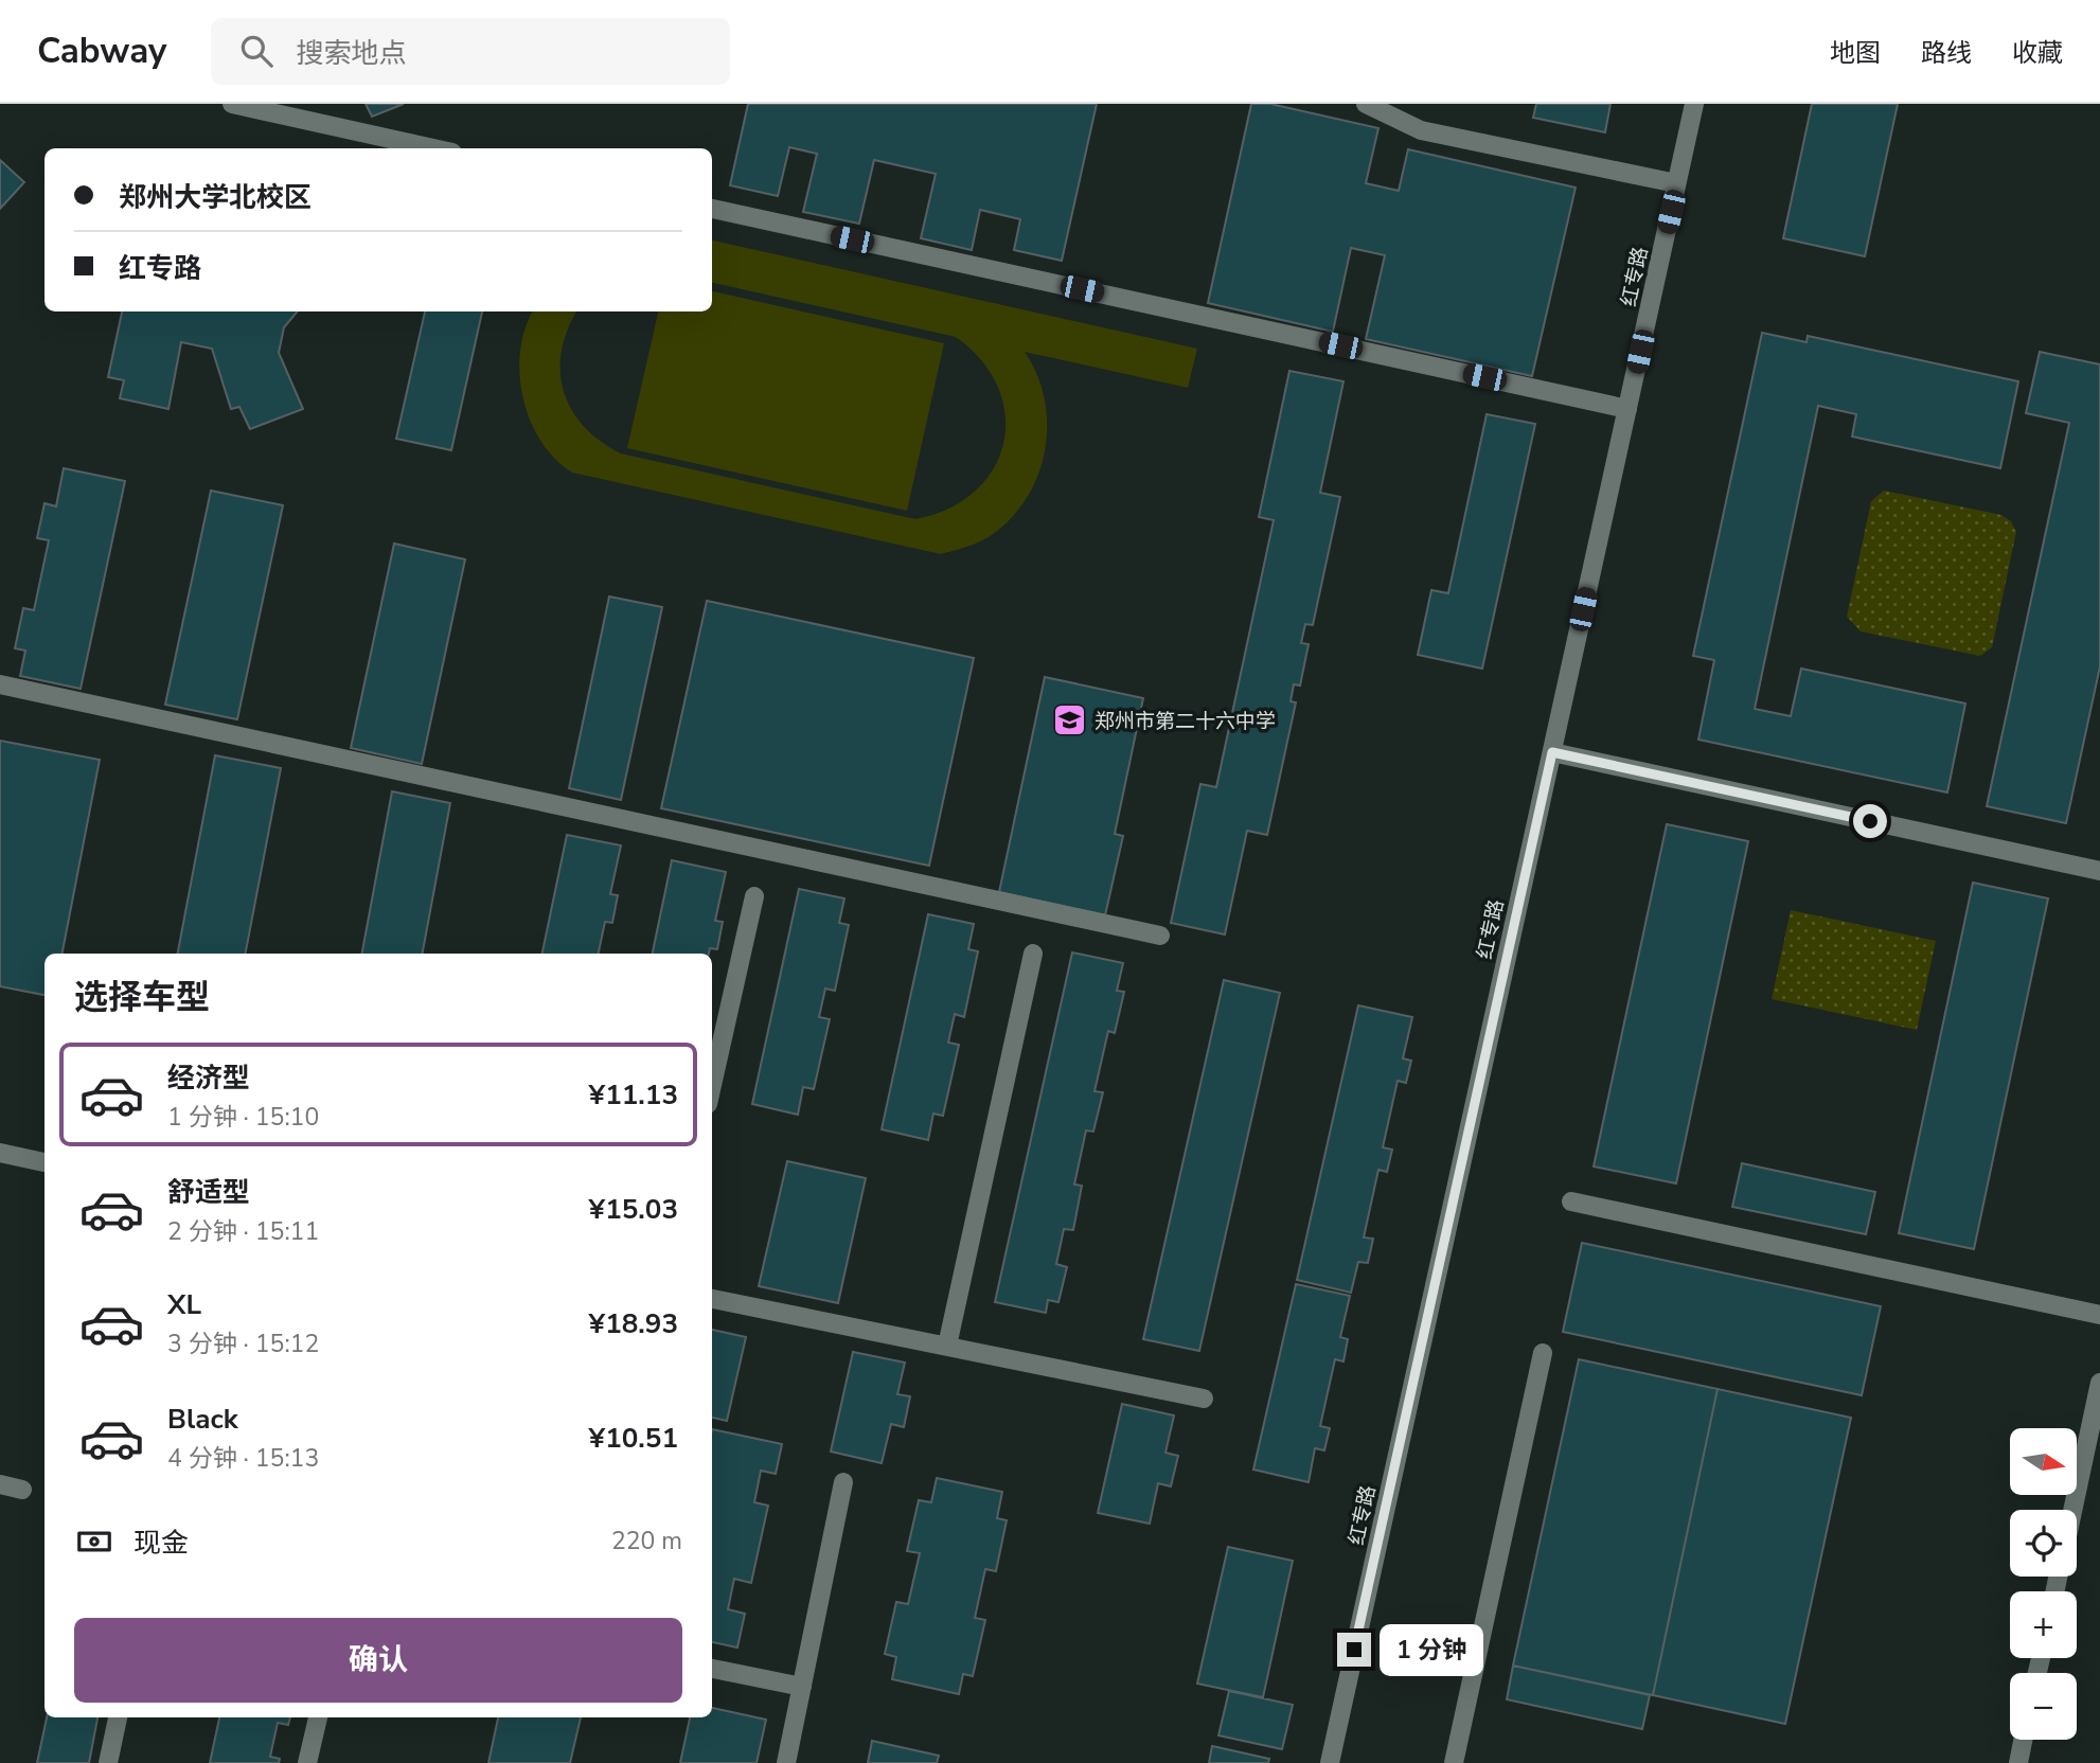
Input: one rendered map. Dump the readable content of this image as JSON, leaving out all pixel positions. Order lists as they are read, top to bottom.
{
  "streets": {
    "street": ["红专路"]
  },
  "places": {
    "school or university": ["郑州市第二十六中学"]
  },
  "north": "right",
  "page": {
    "header": "Cabway",
    "search": "搜索地点",
    "nav": ["地图", "路线", "收藏"],
    "banner": ["郑州大学北校区", "红专路"],
    "heading": "选择车型",
    "list": [
      {
        "name": "经济型",
        "note": "1 分钟 · 15:10",
        "value": "¥11.13"
      },
      {
        "name": "舒适型",
        "note": "2 分钟 · 15:11",
        "value": "¥15.03"
      },
      {
        "name": "XL",
        "note": "3 分钟 · 15:12",
        "value": "¥18.93"
      },
      {
        "name": "Black",
        "note": "4 分钟 · 15:13",
        "value": "¥10.51"
      }
    ],
    "map_buttons": ["+", "−"],
    "pay": ["现金", "220 m"],
    "buttons": "确认",
    "bubble": "1 分钟"
  }
}
